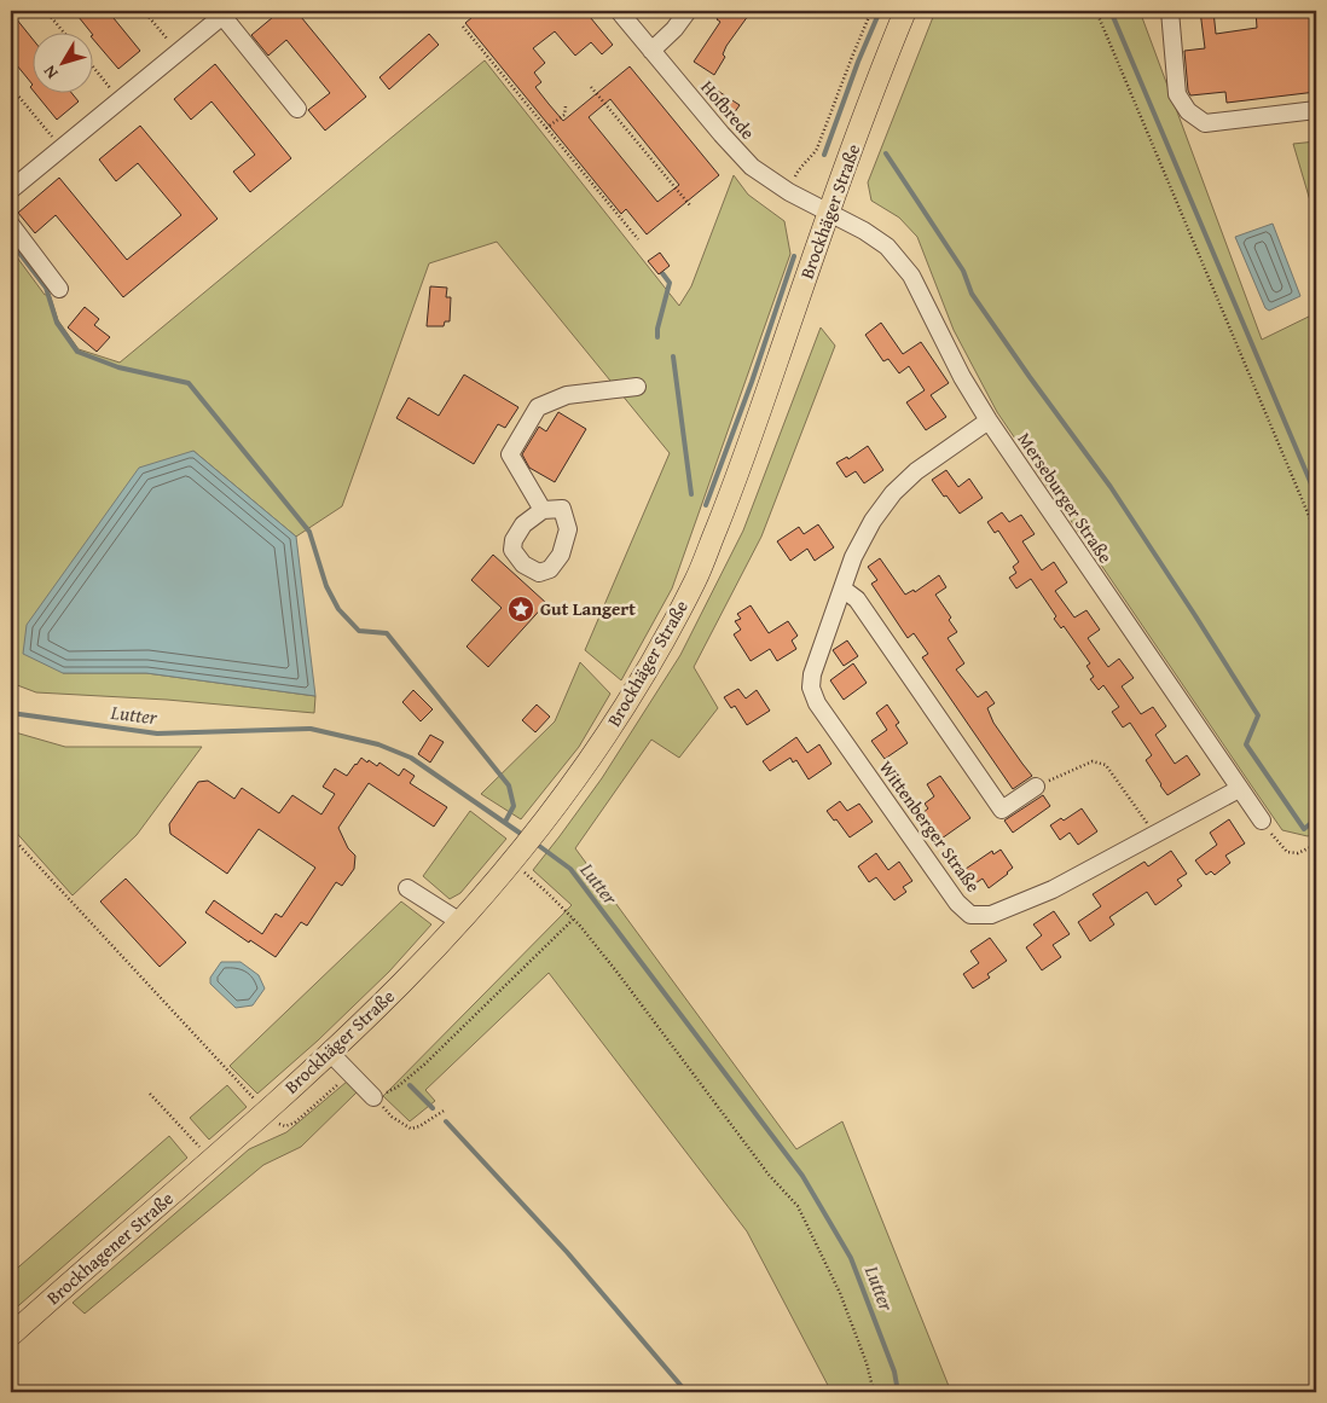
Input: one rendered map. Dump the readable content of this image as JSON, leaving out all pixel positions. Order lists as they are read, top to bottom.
{
  "streets": {
    "main road": ["Brockhäger Straße", "Brockhagener Straße"],
    "street": ["Hofbrede", "Merseburger Straße", "Wittenberger Straße"]
  },
  "crossings": [
    ["Hofbrede", "Brockhäger Straße"],
    ["Hofbrede", "Merseburger Straße"],
    ["Brockhäger Straße", "Merseburger Straße"],
    ["Brockhäger Straße", "Brockhagener Straße"],
    ["Merseburger Straße", "Wittenberger Straße"]
  ],
  "water": ["Lutter"],
  "places": {
    "place": ["Gut Langert"]
  },
  "north": "bottom left"
}
